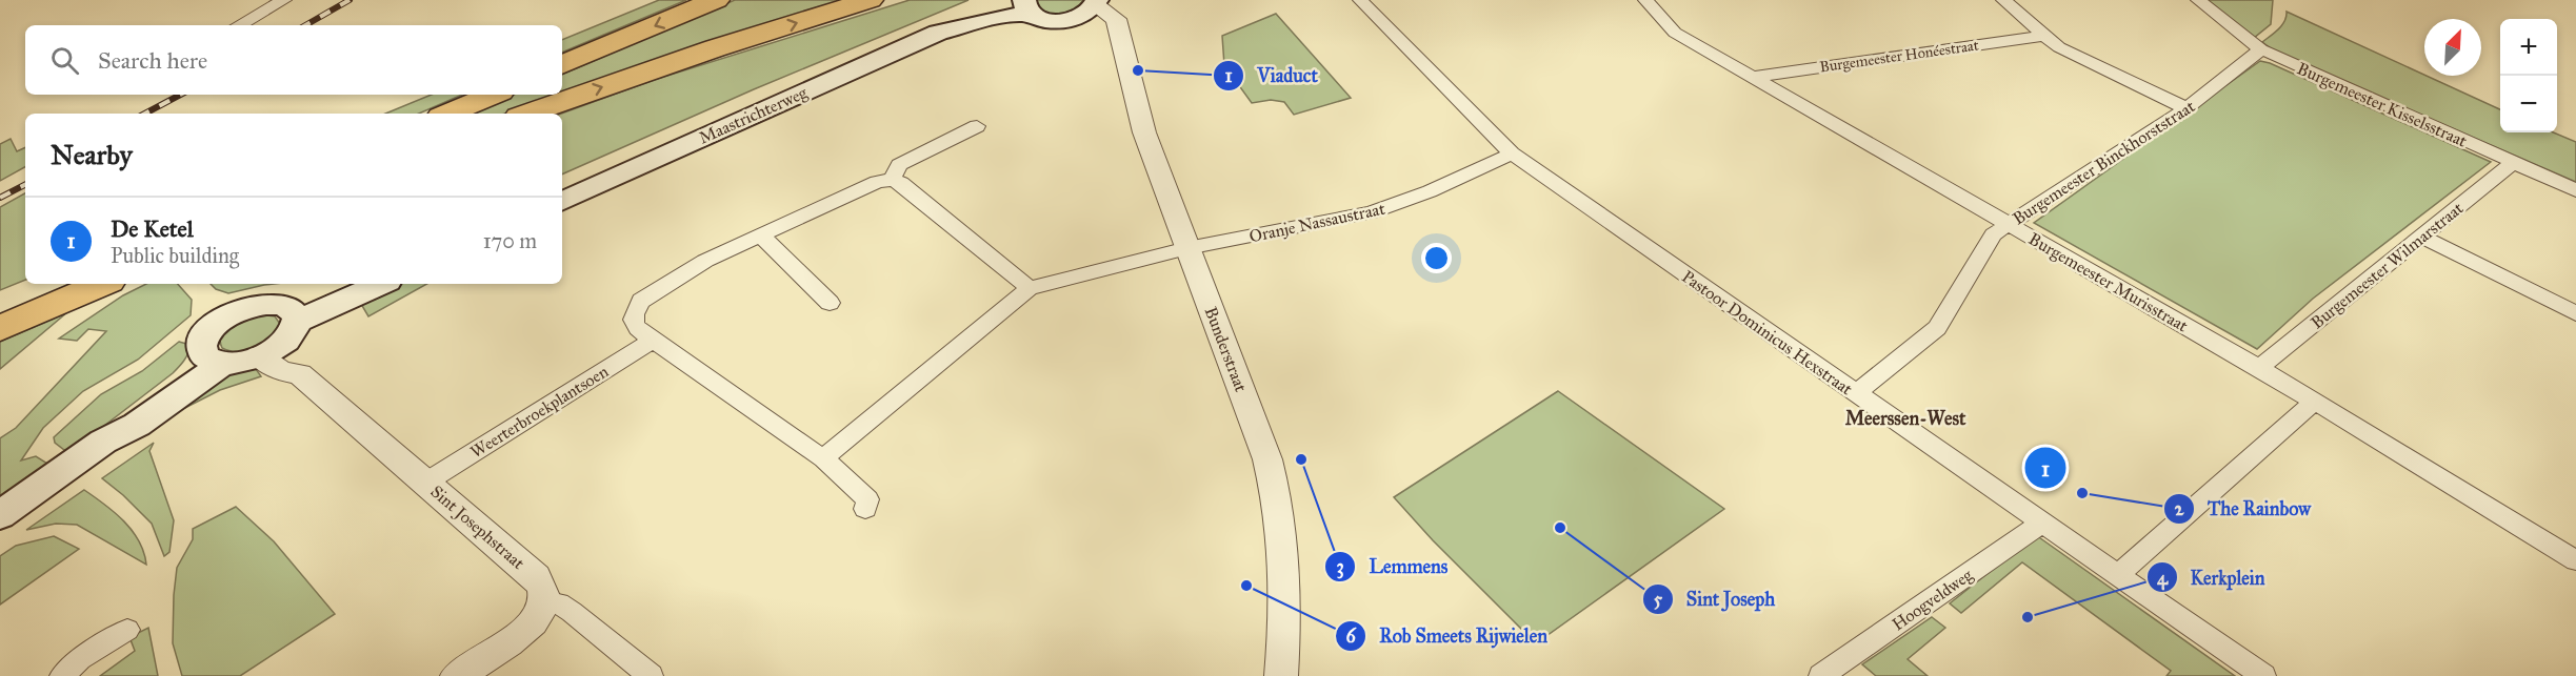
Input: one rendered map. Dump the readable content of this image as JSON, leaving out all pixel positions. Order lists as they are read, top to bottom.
{
  "streets": {
    "main road": ["Maastrichterweg"],
    "street": [
      "Burgemeester Honéestraat",
      "Burgemeester Kisselsstraat",
      "Burgemeester Binckhorststraat",
      "Oranje Nassaustraat",
      "Burgemeester Wilmarstraat",
      "Burgemeester Murisstraat",
      "Pastoor Dominicus Hexstraat",
      "Bunderstraat",
      "Weerterbroekplantsoen",
      "Sint Josephstraat",
      "Hoogveldweg"
    ]
  },
  "crossings": [
    ["Burgemeester Honéestraat", "Burgemeester Murisstraat"],
    ["Burgemeester Kisselsstraat", "Burgemeester Binckhorststraat"],
    ["Burgemeester Kisselsstraat", "Burgemeester Wilmarstraat"],
    ["Maastrichterweg", "Bunderstraat"],
    ["Burgemeester Binckhorststraat", "Burgemeester Murisstraat"],
    ["Burgemeester Binckhorststraat", "Pastoor Dominicus Hexstraat"],
    ["Oranje Nassaustraat", "Pastoor Dominicus Hexstraat"],
    ["Oranje Nassaustraat", "Bunderstraat"],
    ["Burgemeester Wilmarstraat", "Burgemeester Murisstraat"],
    ["Pastoor Dominicus Hexstraat", "Hoogveldweg"],
    ["Weerterbroekplantsoen", "Sint Josephstraat"]
  ],
  "districts": ["Meerssen-West"],
  "places": [
    "Viaduct",
    "Lemmens",
    "The Rainbow",
    "Sint Joseph",
    "Rob Smeets Rijwielen",
    "Kerkplein"
  ],
  "north": "top right",
  "page": {
    "map_buttons": ["+", "−"],
    "search": "Search here",
    "heading": "Nearby",
    "list": [
      {
        "mark": "1",
        "name": "De Ketel",
        "note": "Public building",
        "value": "170 m"
      }
    ],
    "pins": "1"
  }
}
